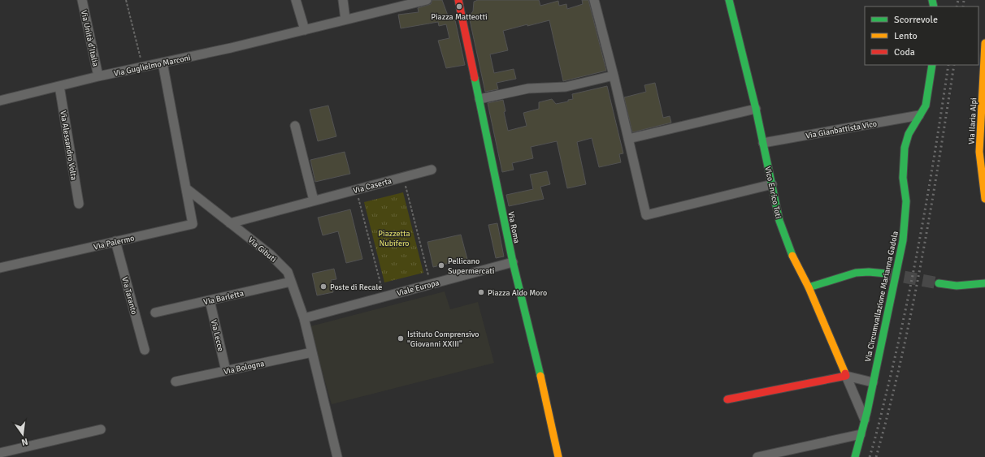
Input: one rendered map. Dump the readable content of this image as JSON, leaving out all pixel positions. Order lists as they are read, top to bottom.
{
  "streets": {
    "street": [
      "Via Unità d'Italia",
      "Via Guglielmo Marconi",
      "Via Ilaria Alpi",
      "Via Gianbattista Vico",
      "Via Alessandro Volta",
      "Via Caserta",
      "Vico Enrico Toti",
      "Via Roma",
      "Via Palermo",
      "Via Gibuti",
      "Viale Europa",
      "Via Taranto",
      "Via Circumvallazione Marianna Gadola",
      "Via Barletta",
      "Via Lecce",
      "Via Bologna"
    ]
  },
  "crossings": [
    ["Via Unità d'Italia", "Via Guglielmo Marconi"],
    ["Via Guglielmo Marconi", "Via Alessandro Volta"],
    ["Via Gianbattista Vico", "Vico Enrico Toti"],
    ["Via Gianbattista Vico", "Via Circumvallazione Marianna Gadola"],
    ["Via Caserta", "Via Gibuti"],
    ["Vico Enrico Toti", "Via Circumvallazione Marianna Gadola"],
    ["Via Roma", "Viale Europa"],
    ["Via Palermo", "Via Gibuti"],
    ["Via Palermo", "Via Taranto"],
    ["Via Gibuti", "Viale Europa"],
    ["Via Gibuti", "Via Barletta"],
    ["Via Gibuti", "Via Bologna"],
    ["Via Barletta", "Via Lecce"],
    ["Via Lecce", "Via Bologna"]
  ],
  "parks": ["Piazzetta Nubifero"],
  "places": [
    "Piazza Matteotti",
    "Pellicano Supermercati",
    "Poste di Recale",
    "Piazza Aldo Moro",
    "Istituto Comprensivo \"Giovanni XXIII\""
  ],
  "legend": ["Scorrevole", "Lento", "Coda"],
  "north": "bottom"
}
